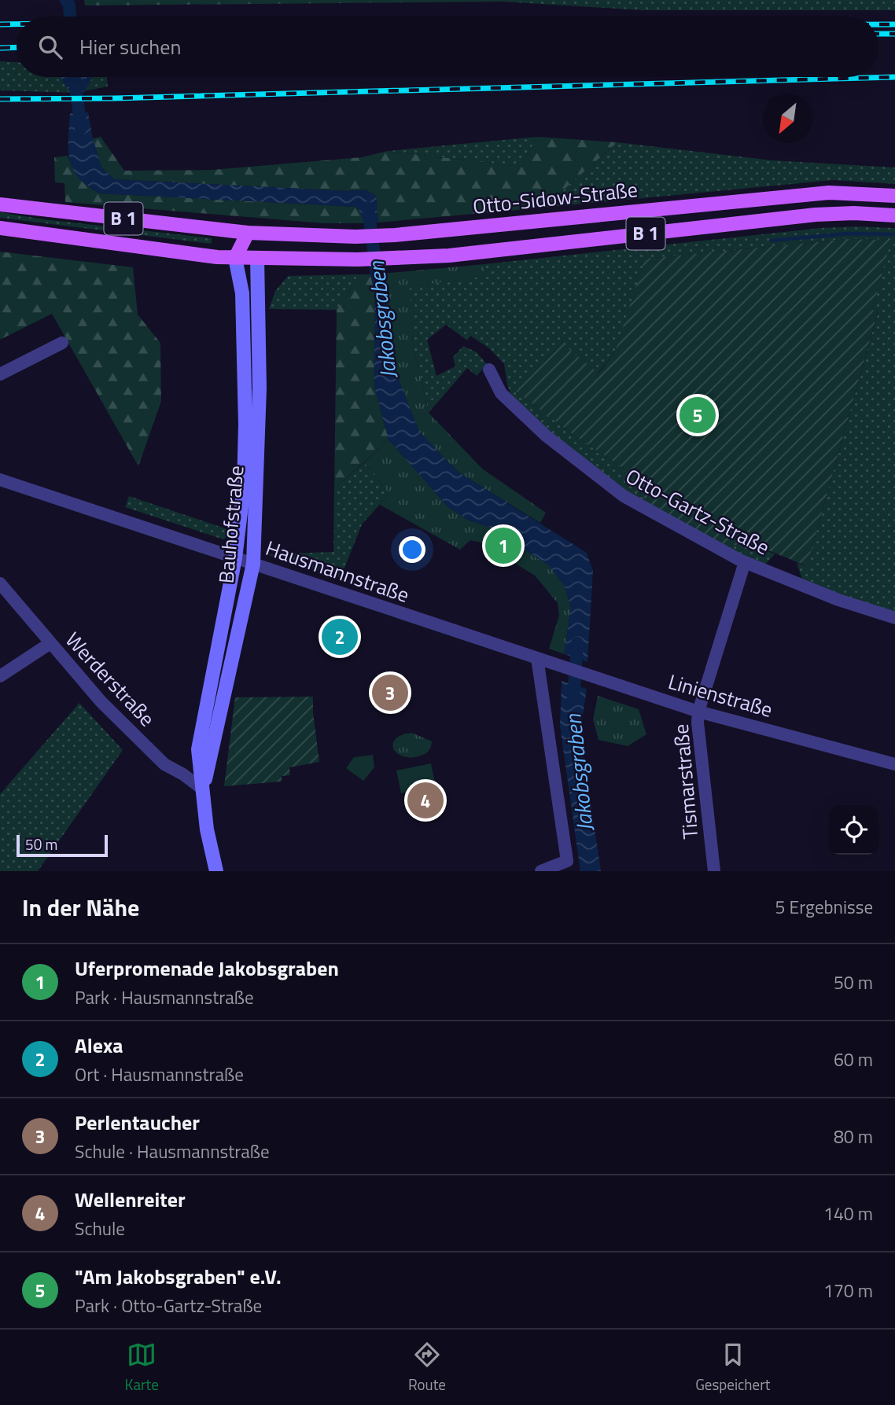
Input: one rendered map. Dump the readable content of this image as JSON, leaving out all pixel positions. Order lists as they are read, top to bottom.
{
  "streets": {
    "main road": ["Otto-Sidow-Straße", "B 1"],
    "street": [
      "Otto-Gartz-Straße",
      "Bauhofstraße",
      "Hausmannstraße",
      "Werderstraße",
      "Linienstraße",
      "Tismarstraße"
    ]
  },
  "crossings": [
    ["Otto-Sidow-Straße", "B 1"],
    ["B 1", "Bauhofstraße"],
    ["Otto-Gartz-Straße", "Tismarstraße"],
    ["Bauhofstraße", "Hausmannstraße"],
    ["Bauhofstraße", "Werderstraße"],
    ["Hausmannstraße", "Linienstraße"],
    ["Linienstraße", "Tismarstraße"]
  ],
  "water": ["Jakobsgraben"],
  "scale_bar": "50 m",
  "north": "bottom left",
  "page": {
    "search": "Hier suchen",
    "pins": [
      "5",
      "1",
      "2",
      "3",
      "4"
    ],
    "scale": "50 m",
    "heading": ["In der Nähe", "5 Ergebnisse"],
    "list": [
      {
        "mark": "1",
        "name": "Uferpromenade Jakobsgraben",
        "note": "Park · Hausmannstraße",
        "value": "50 m"
      },
      {
        "mark": "2",
        "name": "Alexa",
        "note": "Ort · Hausmannstraße",
        "value": "60 m"
      },
      {
        "mark": "3",
        "name": "Perlentaucher",
        "note": "Schule · Hausmannstraße",
        "value": "80 m"
      },
      {
        "mark": "4",
        "name": "Wellenreiter",
        "note": "Schule",
        "value": "140 m"
      },
      {
        "mark": "5",
        "name": "\"Am Jakobsgraben\" e.V.",
        "note": "Park · Otto-Gartz-Straße",
        "value": "170 m"
      }
    ],
    "nav": ["Karte", "Route", "Gespeichert"]
  }
}
